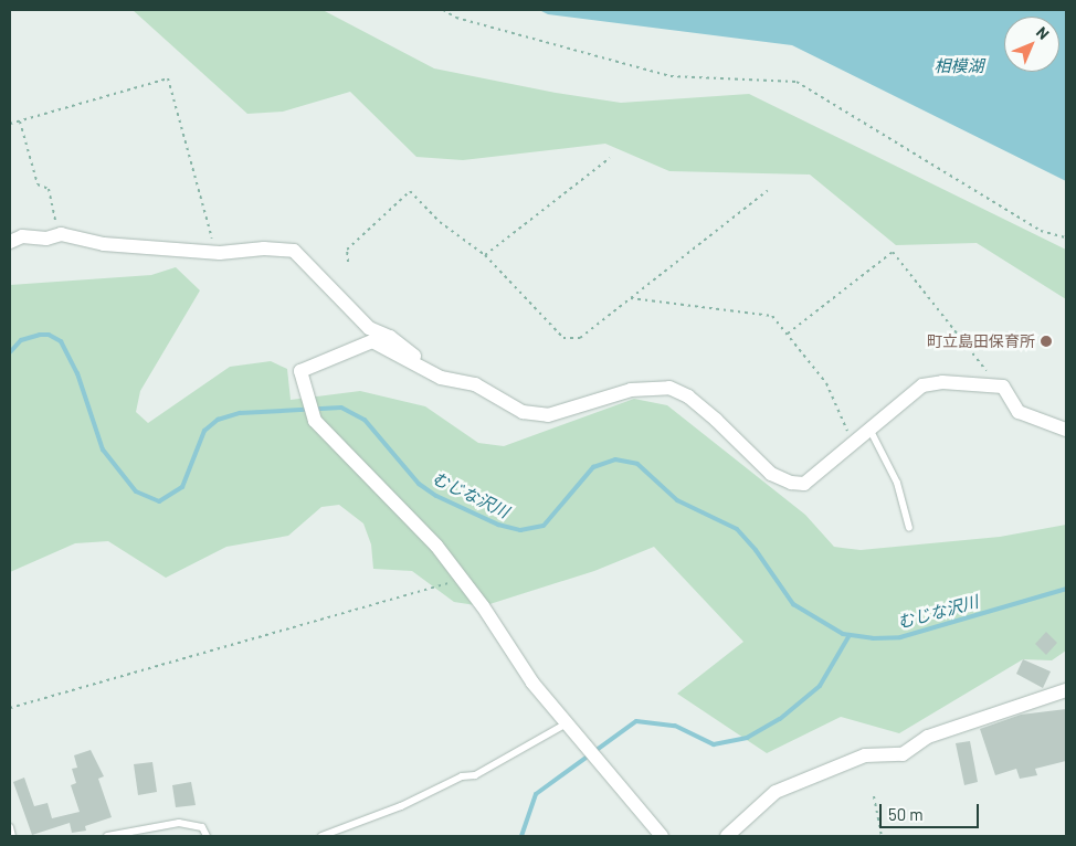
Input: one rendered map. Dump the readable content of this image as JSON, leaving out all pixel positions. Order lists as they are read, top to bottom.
{
  "water": ["相模湖", "むじな沢川"],
  "places": ["町立島田保育所"],
  "scale_bar": "50 m",
  "north": "top right"
}
